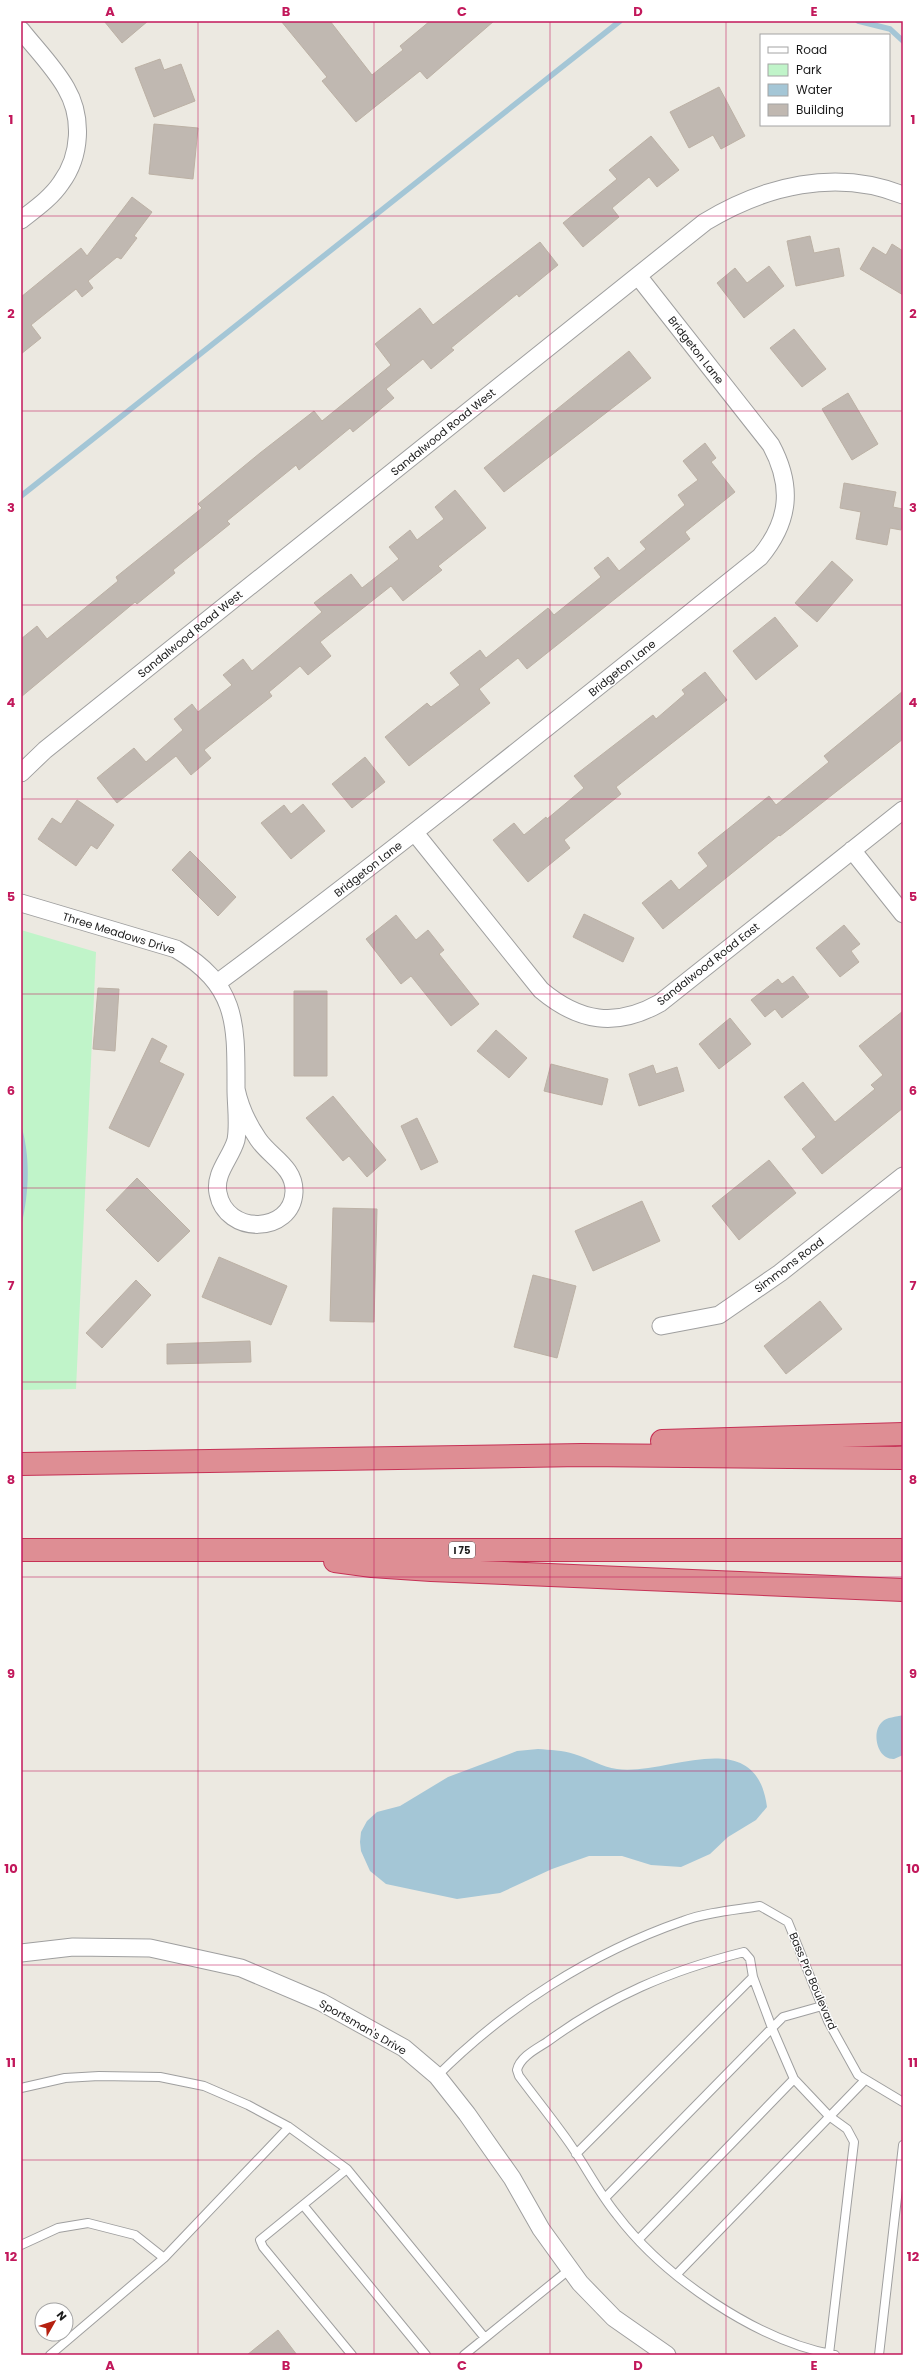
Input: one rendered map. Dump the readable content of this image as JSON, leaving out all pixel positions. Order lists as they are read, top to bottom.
{
  "streets": {
    "highway": ["I 75"],
    "street": [
      "Bridgeton Lane",
      "Sandalwood Road West",
      "Three Meadows Drive",
      "Sandalwood Road East",
      "Simmons Road",
      "Sportsman's Drive"
    ],
    "lane": ["Bass Pro Boulevard"]
  },
  "crossings": [
    ["Bridgeton Lane", "Sandalwood Road West"],
    ["Bridgeton Lane", "Three Meadows Drive"],
    ["Bridgeton Lane", "Sandalwood Road East"],
    ["Bass Pro Boulevard", "Sportsman's Drive"]
  ],
  "legend": [
    "Road",
    "Park",
    "Water",
    "Building"
  ],
  "north": "top right",
  "grid": {
    "columns": [
      "A",
      "B",
      "C",
      "D",
      "E"
    ],
    "rows": [
      "1",
      "2",
      "3",
      "4",
      "5",
      "6",
      "7",
      "8",
      "9",
      "10",
      "11",
      "12"
    ]
  }
}
